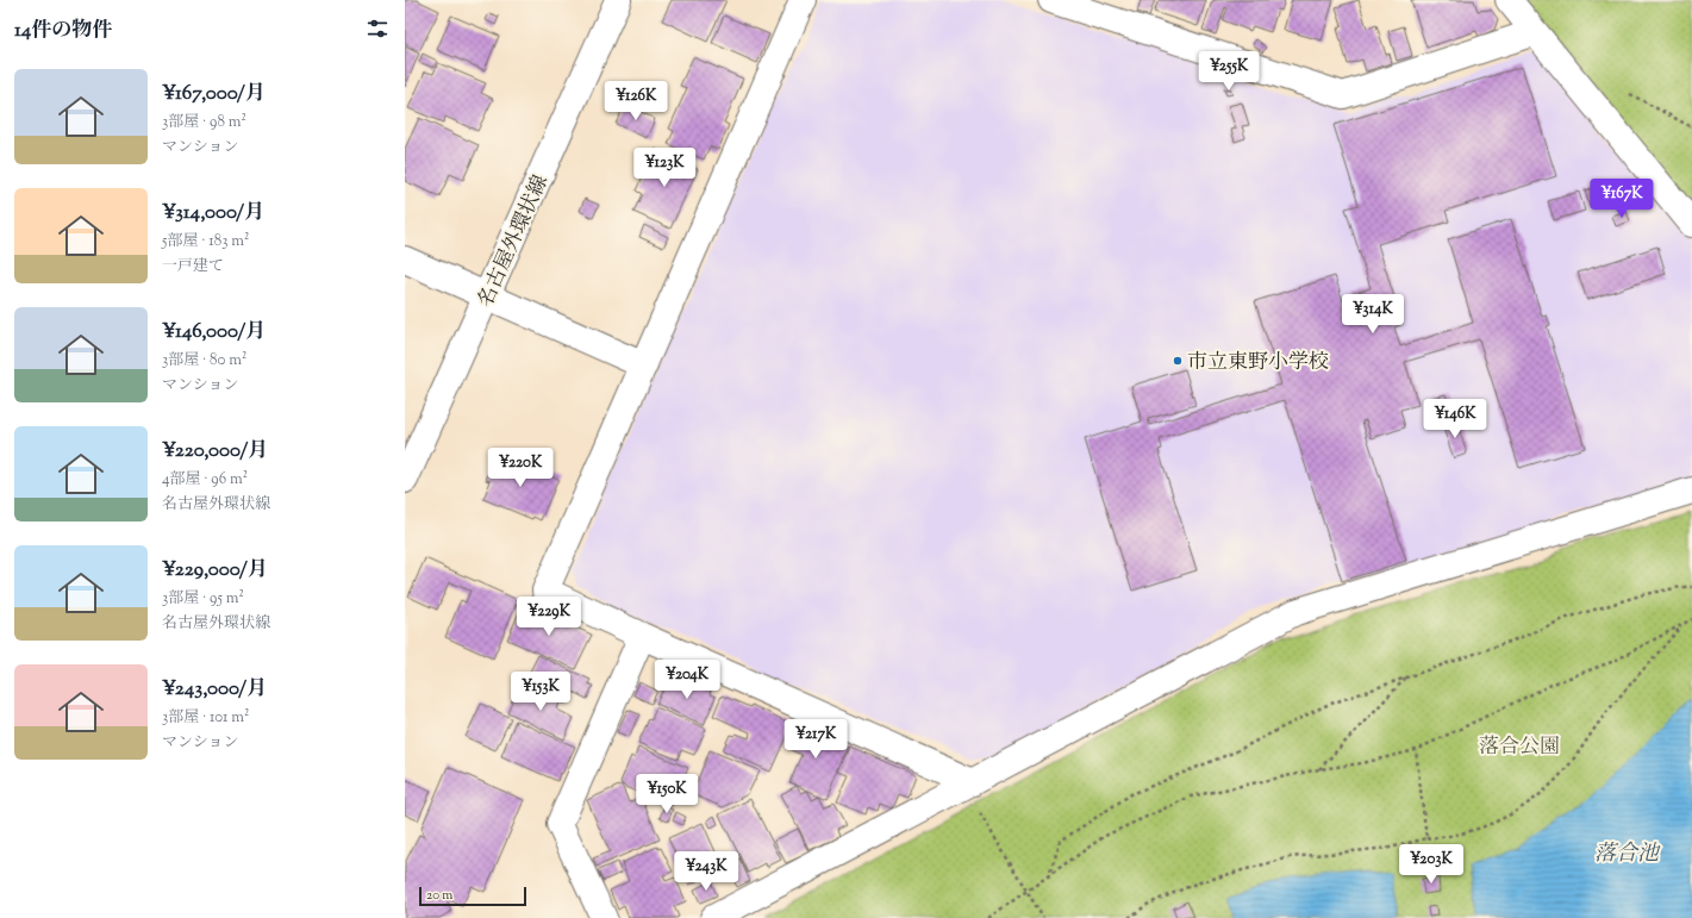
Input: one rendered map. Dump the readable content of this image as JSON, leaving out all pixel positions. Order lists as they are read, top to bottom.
{
  "streets": {
    "street": ["名古屋外環状線"]
  },
  "water": ["落合池"],
  "parks": ["落合公園"],
  "places": ["市立東野小学校"],
  "scale_bar": "20 m",
  "page": {
    "heading": "14件の物件",
    "price": [
      "¥255K",
      "¥126K",
      "¥123K",
      "¥167K",
      "¥314K",
      "¥146K",
      "¥220K",
      "¥229K",
      "¥204K",
      "¥153K",
      "¥217K",
      "¥150K",
      "¥203K",
      "¥243K"
    ],
    "list": [
      {
        "name": "¥167,000/月",
        "note": "3部屋 · 98 m² · マンション"
      },
      {
        "name": "¥314,000/月",
        "note": "5部屋 · 183 m² · 一戸建て"
      },
      {
        "name": "¥146,000/月",
        "note": "3部屋 · 80 m² · マンション"
      },
      {
        "name": "¥220,000/月",
        "note": "4部屋 · 96 m² · 名古屋外環状線"
      },
      {
        "name": "¥229,000/月",
        "note": "3部屋 · 95 m² · 名古屋外環状線"
      },
      {
        "name": "¥243,000/月",
        "note": "3部屋 · 101 m² · マンション"
      }
    ],
    "scale": "20 m"
  }
}
